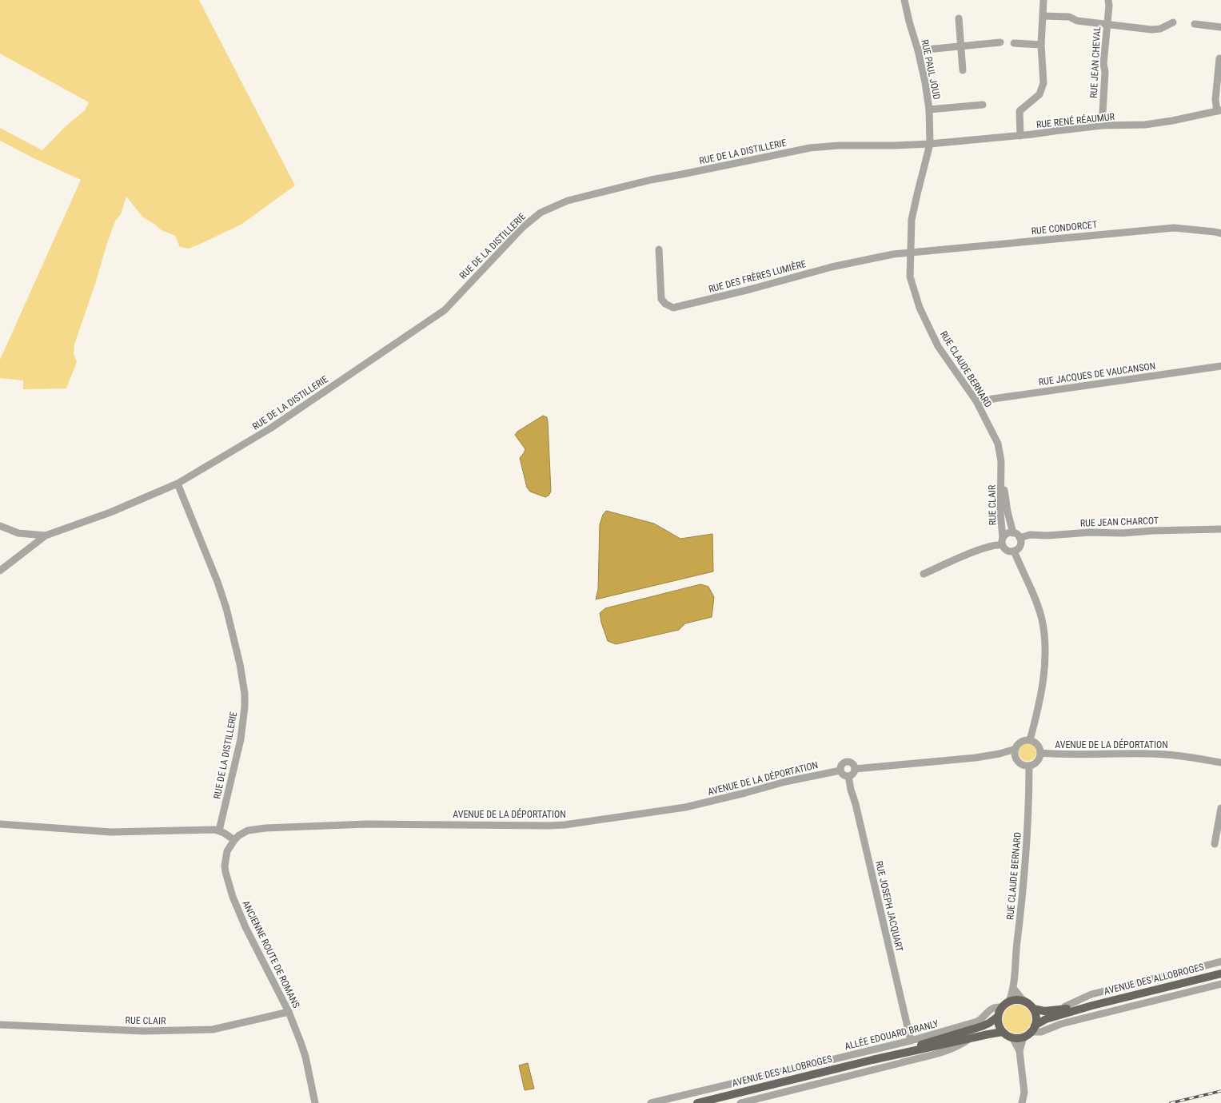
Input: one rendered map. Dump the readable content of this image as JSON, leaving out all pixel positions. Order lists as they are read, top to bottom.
{
  "streets": {
    "main road": ["AVENUE DES ALLOBROGES"],
    "street": [
      "RUE JEAN CHEVAL",
      "RUE PAUL JOUD",
      "RUE RENÉ RÉAUMUR",
      "RUE DE LA DISTILLERIE",
      "RUE CONDORCET",
      "RUE DES FRÈRES LUMIÈRE",
      "RUE CLAUDE BERNARD",
      "RUE JACQUES DE VAUCANSON",
      "RUE CLAIR",
      "RUE JEAN CHARCOT",
      "AVENUE DE LA DÉPORTATION",
      "RUE JOSEPH JACQUART",
      "ANCIENNE ROUTE DE ROMANS",
      "ALLÉE EDOUARD BRANLY"
    ]
  },
  "crossings": [
    ["RUE JEAN CHEVAL", "RUE RENÉ RÉAUMUR"],
    ["RUE PAUL JOUD", "RUE RENÉ RÉAUMUR"],
    ["RUE PAUL JOUD", "RUE DE LA DISTILLERIE"],
    ["RUE PAUL JOUD", "RUE CLAUDE BERNARD"],
    ["RUE RENÉ RÉAUMUR", "RUE DE LA DISTILLERIE"],
    ["RUE RENÉ RÉAUMUR", "RUE CLAUDE BERNARD"],
    ["RUE DE LA DISTILLERIE", "RUE CLAUDE BERNARD"],
    ["RUE CONDORCET", "RUE DES FRÈRES LUMIÈRE"],
    ["RUE CONDORCET", "RUE CLAUDE BERNARD"],
    ["RUE DES FRÈRES LUMIÈRE", "RUE CLAUDE BERNARD"],
    ["RUE CLAUDE BERNARD", "RUE JACQUES DE VAUCANSON"],
    ["RUE CLAUDE BERNARD", "RUE CLAIR"],
    ["RUE CLAUDE BERNARD", "AVENUE DE LA DÉPORTATION"],
    ["RUE CLAUDE BERNARD", "AVENUE DES ALLOBROGES"],
    ["RUE CLAUDE BERNARD", "ALLÉE EDOUARD BRANLY"],
    ["RUE CLAIR", "RUE JEAN CHARCOT"],
    ["RUE CLAIR", "ANCIENNE ROUTE DE ROMANS"],
    ["AVENUE DE LA DÉPORTATION", "RUE JOSEPH JACQUART"],
    ["AVENUE DE LA DÉPORTATION", "ANCIENNE ROUTE DE ROMANS"],
    ["RUE JOSEPH JACQUART", "ALLÉE EDOUARD BRANLY"],
    ["AVENUE DES ALLOBROGES", "ALLÉE EDOUARD BRANLY"]
  ]
}
